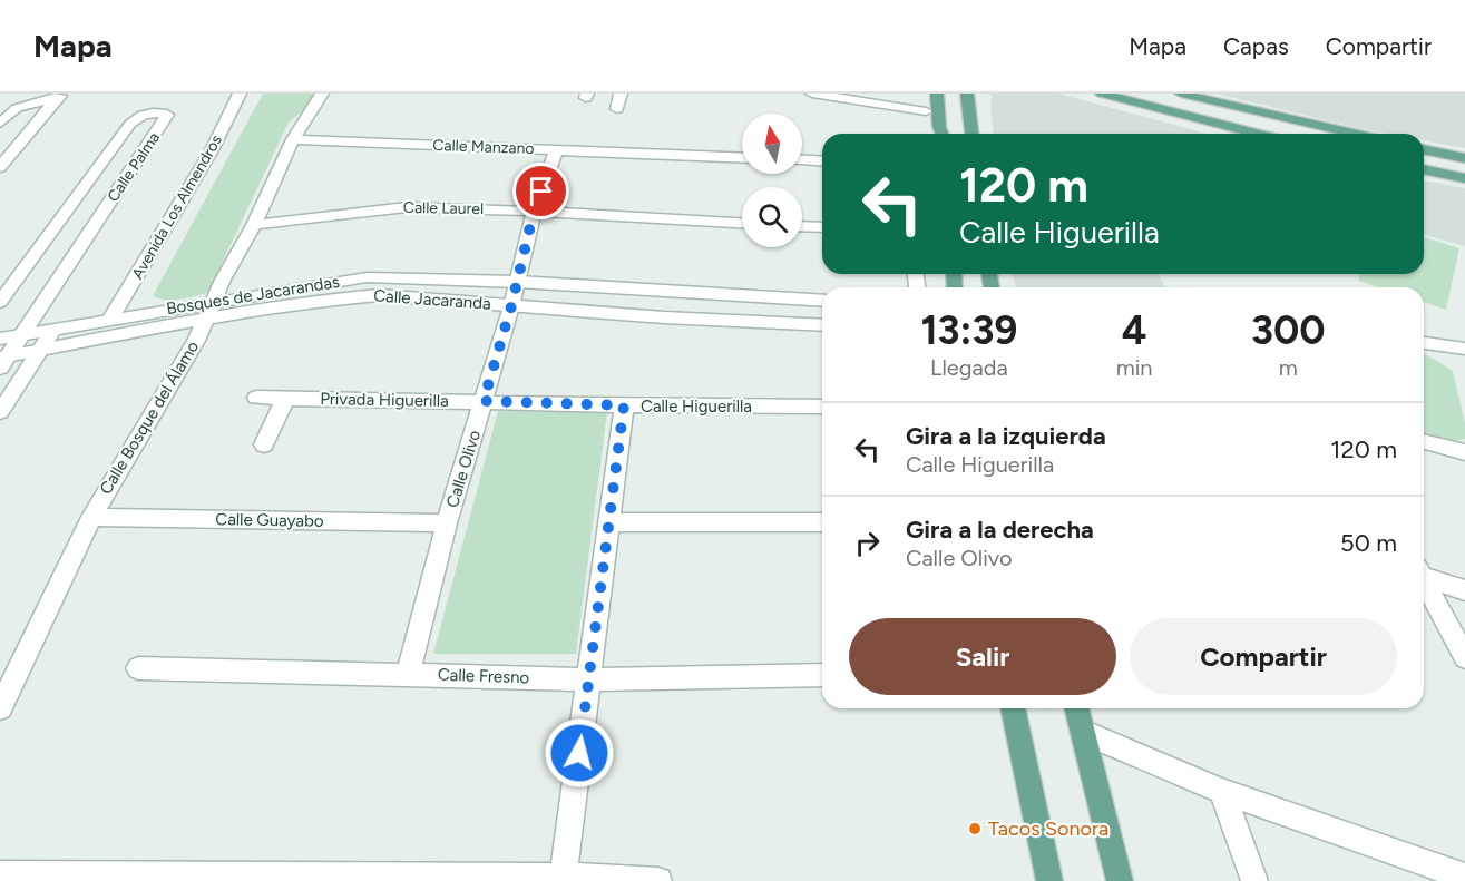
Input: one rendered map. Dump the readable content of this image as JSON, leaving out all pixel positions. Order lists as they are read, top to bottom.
{
  "streets": {
    "street": [
      "Calle Manzano",
      "Calle Palma",
      "Avenida Los Almendros",
      "Calle Laurel",
      "Bosques de Jacarandas",
      "Calle Jacaranda",
      "Privada Higuerilla",
      "Calle Higuerilla",
      "Calle Bosque del Álamo",
      "Calle Olivo",
      "Calle Guayabo",
      "Calle Fresno"
    ]
  },
  "crossings": [
    ["Calle Manzano", "Calle Bosque del Álamo"],
    ["Calle Manzano", "Calle Olivo"],
    ["Calle Palma", "Bosques de Jacarandas"],
    ["Calle Palma", "Calle Jacaranda"],
    ["Avenida Los Almendros", "Bosques de Jacarandas"],
    ["Calle Laurel", "Calle Bosque del Álamo"],
    ["Calle Laurel", "Calle Olivo"],
    ["Bosques de Jacarandas", "Calle Bosque del Álamo"],
    ["Bosques de Jacarandas", "Calle Olivo"],
    ["Calle Jacaranda", "Calle Bosque del Álamo"],
    ["Calle Jacaranda", "Calle Olivo"],
    ["Privada Higuerilla", "Calle Higuerilla"],
    ["Privada Higuerilla", "Calle Olivo"],
    ["Calle Higuerilla", "Calle Olivo"],
    ["Calle Bosque del Álamo", "Calle Guayabo"],
    ["Calle Olivo", "Calle Guayabo"],
    ["Calle Olivo", "Calle Fresno"]
  ],
  "places": ["Tacos Sonora"],
  "north": "top",
  "page": {
    "header": "Mapa",
    "nav": ["Mapa", "Capas", "Compartir"],
    "turn": ["120 m", "Calle Higuerilla"],
    "eta": [
      "13:39",
      "Llegada",
      "4",
      "min",
      "300",
      "m"
    ],
    "list": [
      {
        "name": "Gira a la izquierda",
        "note": "Calle Higuerilla",
        "value": "120 m"
      },
      {
        "name": "Gira a la derecha",
        "note": "Calle Olivo",
        "value": "50 m"
      }
    ],
    "buttons": ["Salir", "Compartir"]
  }
}
